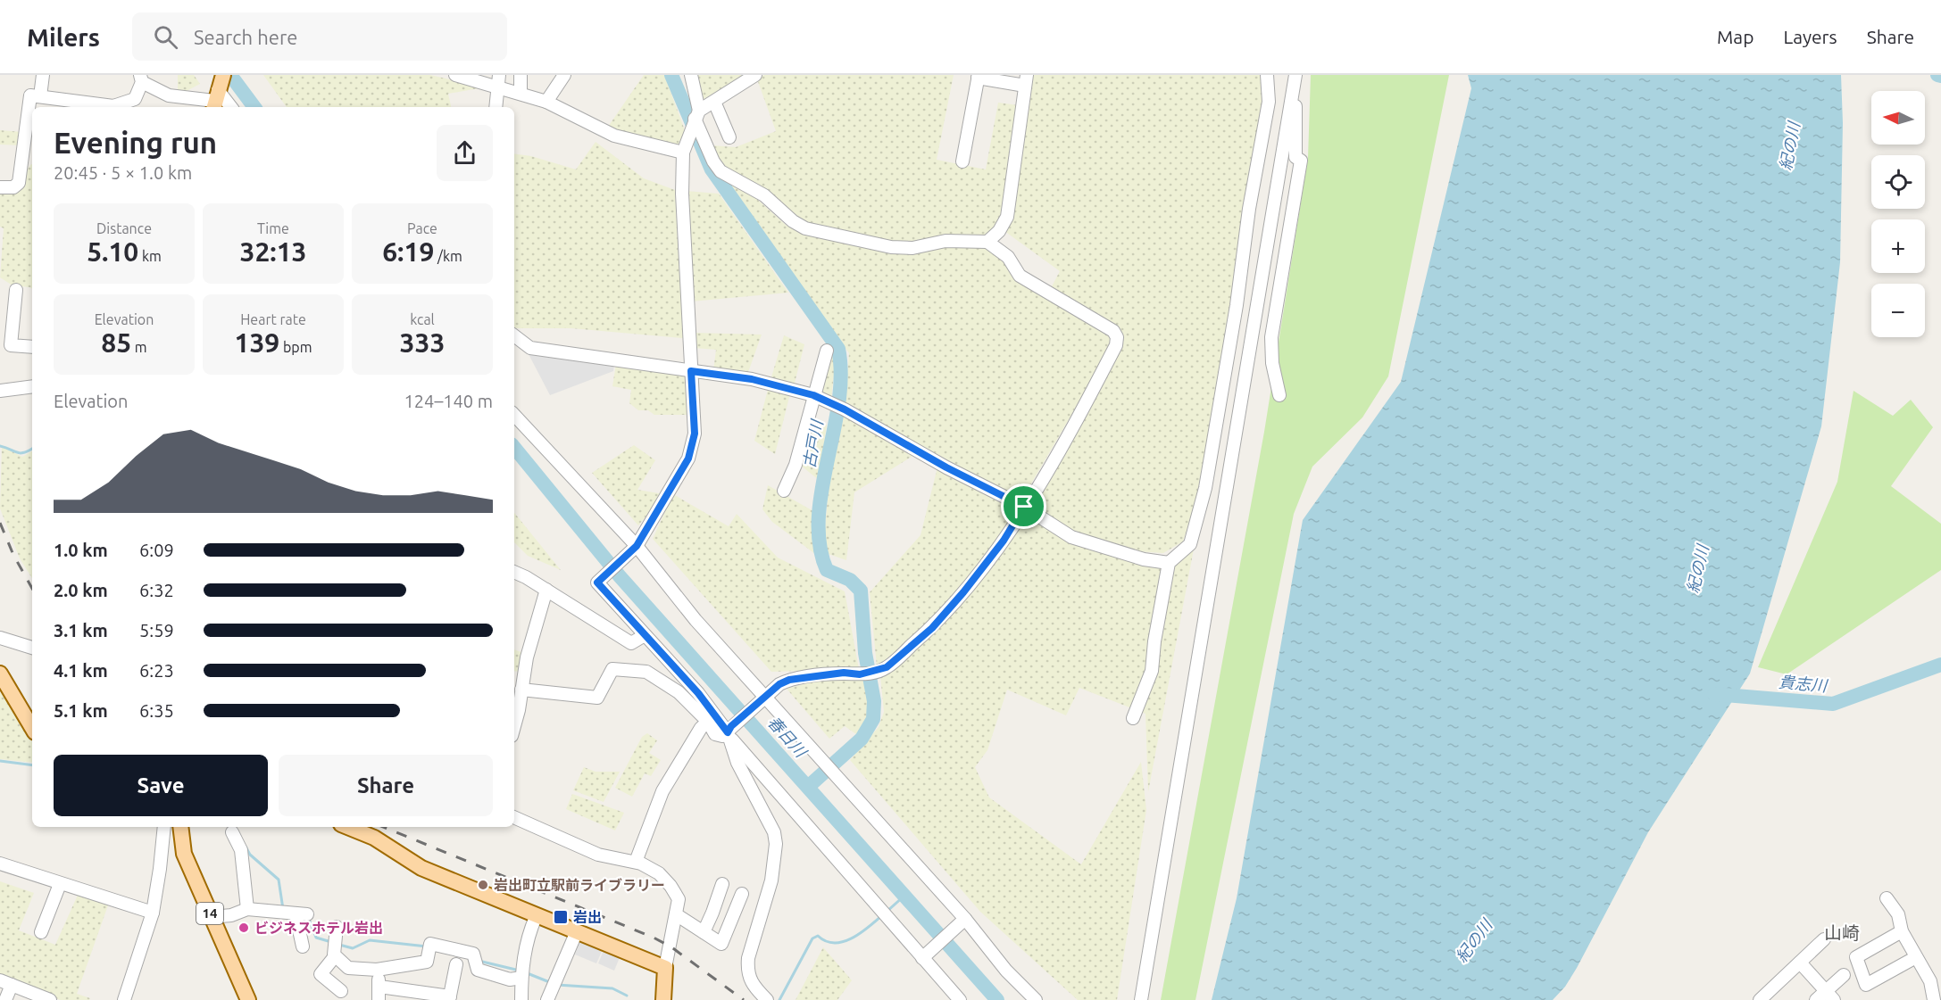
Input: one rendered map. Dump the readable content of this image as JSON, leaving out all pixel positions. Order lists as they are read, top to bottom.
{
  "streets": {
    "main road": ["14"]
  },
  "districts": ["山崎"],
  "water": [
    "紀の川",
    "古戸川",
    "貴志川",
    "春日川"
  ],
  "places": {
    "other": ["岩出町立駅前ライブラリー", "ビジネスホテル岩出"],
    "transit": ["岩出"]
  },
  "north": "left",
  "page": {
    "header": "Milers",
    "search": "Search here",
    "nav": ["Map", "Layers", "Share"],
    "map_buttons": ["+", "−"],
    "heading": ["Evening run", "20:45 · 5 × 1.0 km"],
    "stats": [
      ["Distance", "5.10 km"],
      ["Time", "32:13"],
      ["Pace", "6:19 /km"],
      ["Elevation", "85 m"],
      ["Heart rate", "139 bpm"],
      ["kcal", "333"]
    ],
    "chart": ["Elevation", "124–140 m"],
    "list": [
      {
        "name": "1.0 km",
        "note": "6:09"
      },
      {
        "name": "2.0 km",
        "note": "6:32"
      },
      {
        "name": "3.1 km",
        "note": "5:59"
      },
      {
        "name": "4.1 km",
        "note": "6:23"
      },
      {
        "name": "5.1 km",
        "note": "6:35"
      }
    ],
    "buttons": ["Save", "Share"]
  }
}
